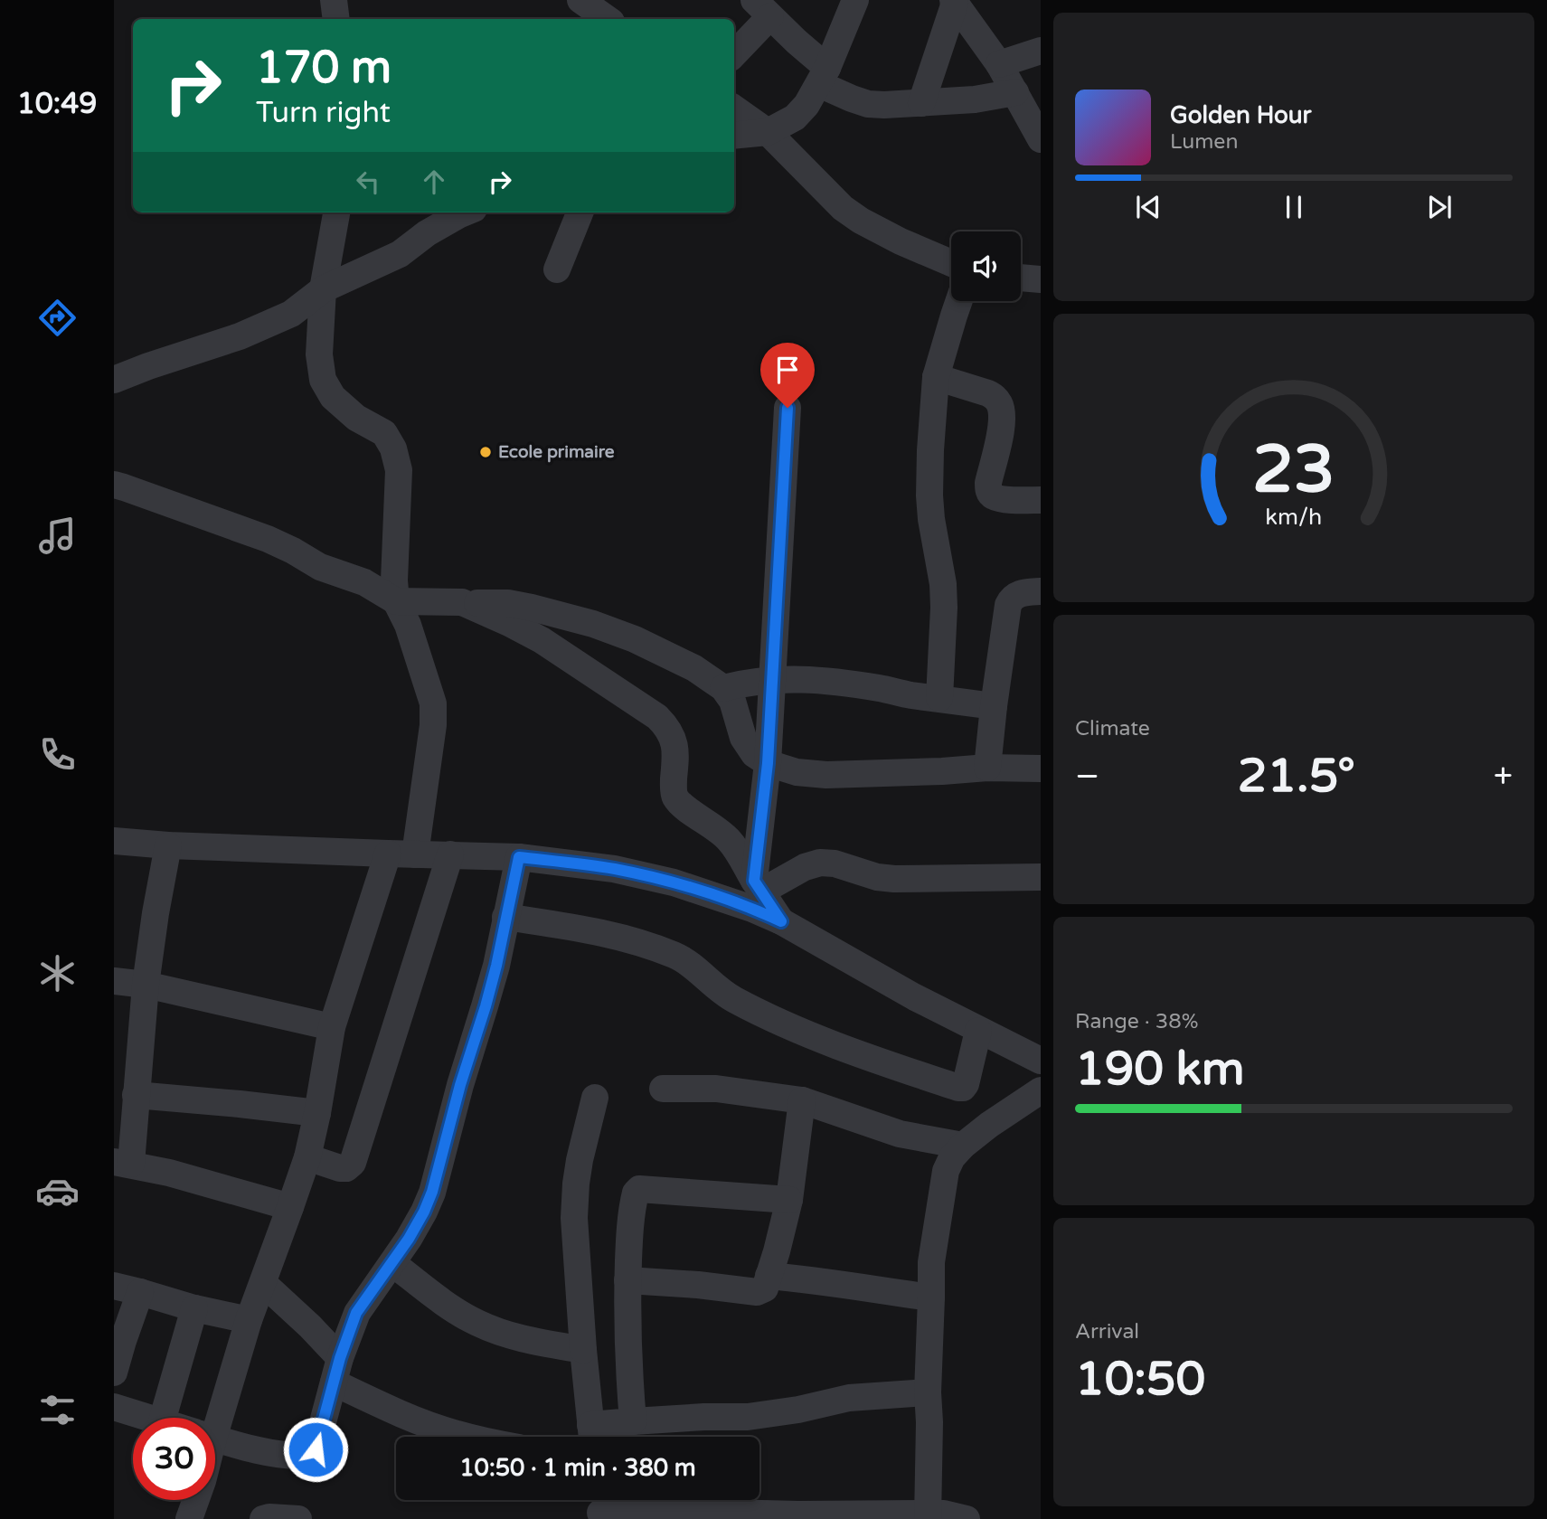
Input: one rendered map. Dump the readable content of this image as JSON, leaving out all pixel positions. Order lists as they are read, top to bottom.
{
  "places": ["Ecole primaire"],
  "page": {
    "tabs": "10:49",
    "turn": ["170 m", "Turn right"],
    "song": ["Golden Hour", "Lumen"],
    "tile": [
      "Climate",
      ["Range · 38%", "190 km"],
      ["Arrival", "10:50"]
    ],
    "heat": ["−", "21.5°", "+"],
    "limit": "30",
    "trip": "10:50 · 1 min · 380 m",
    "gauge": ["23", "km/h"]
  }
}
